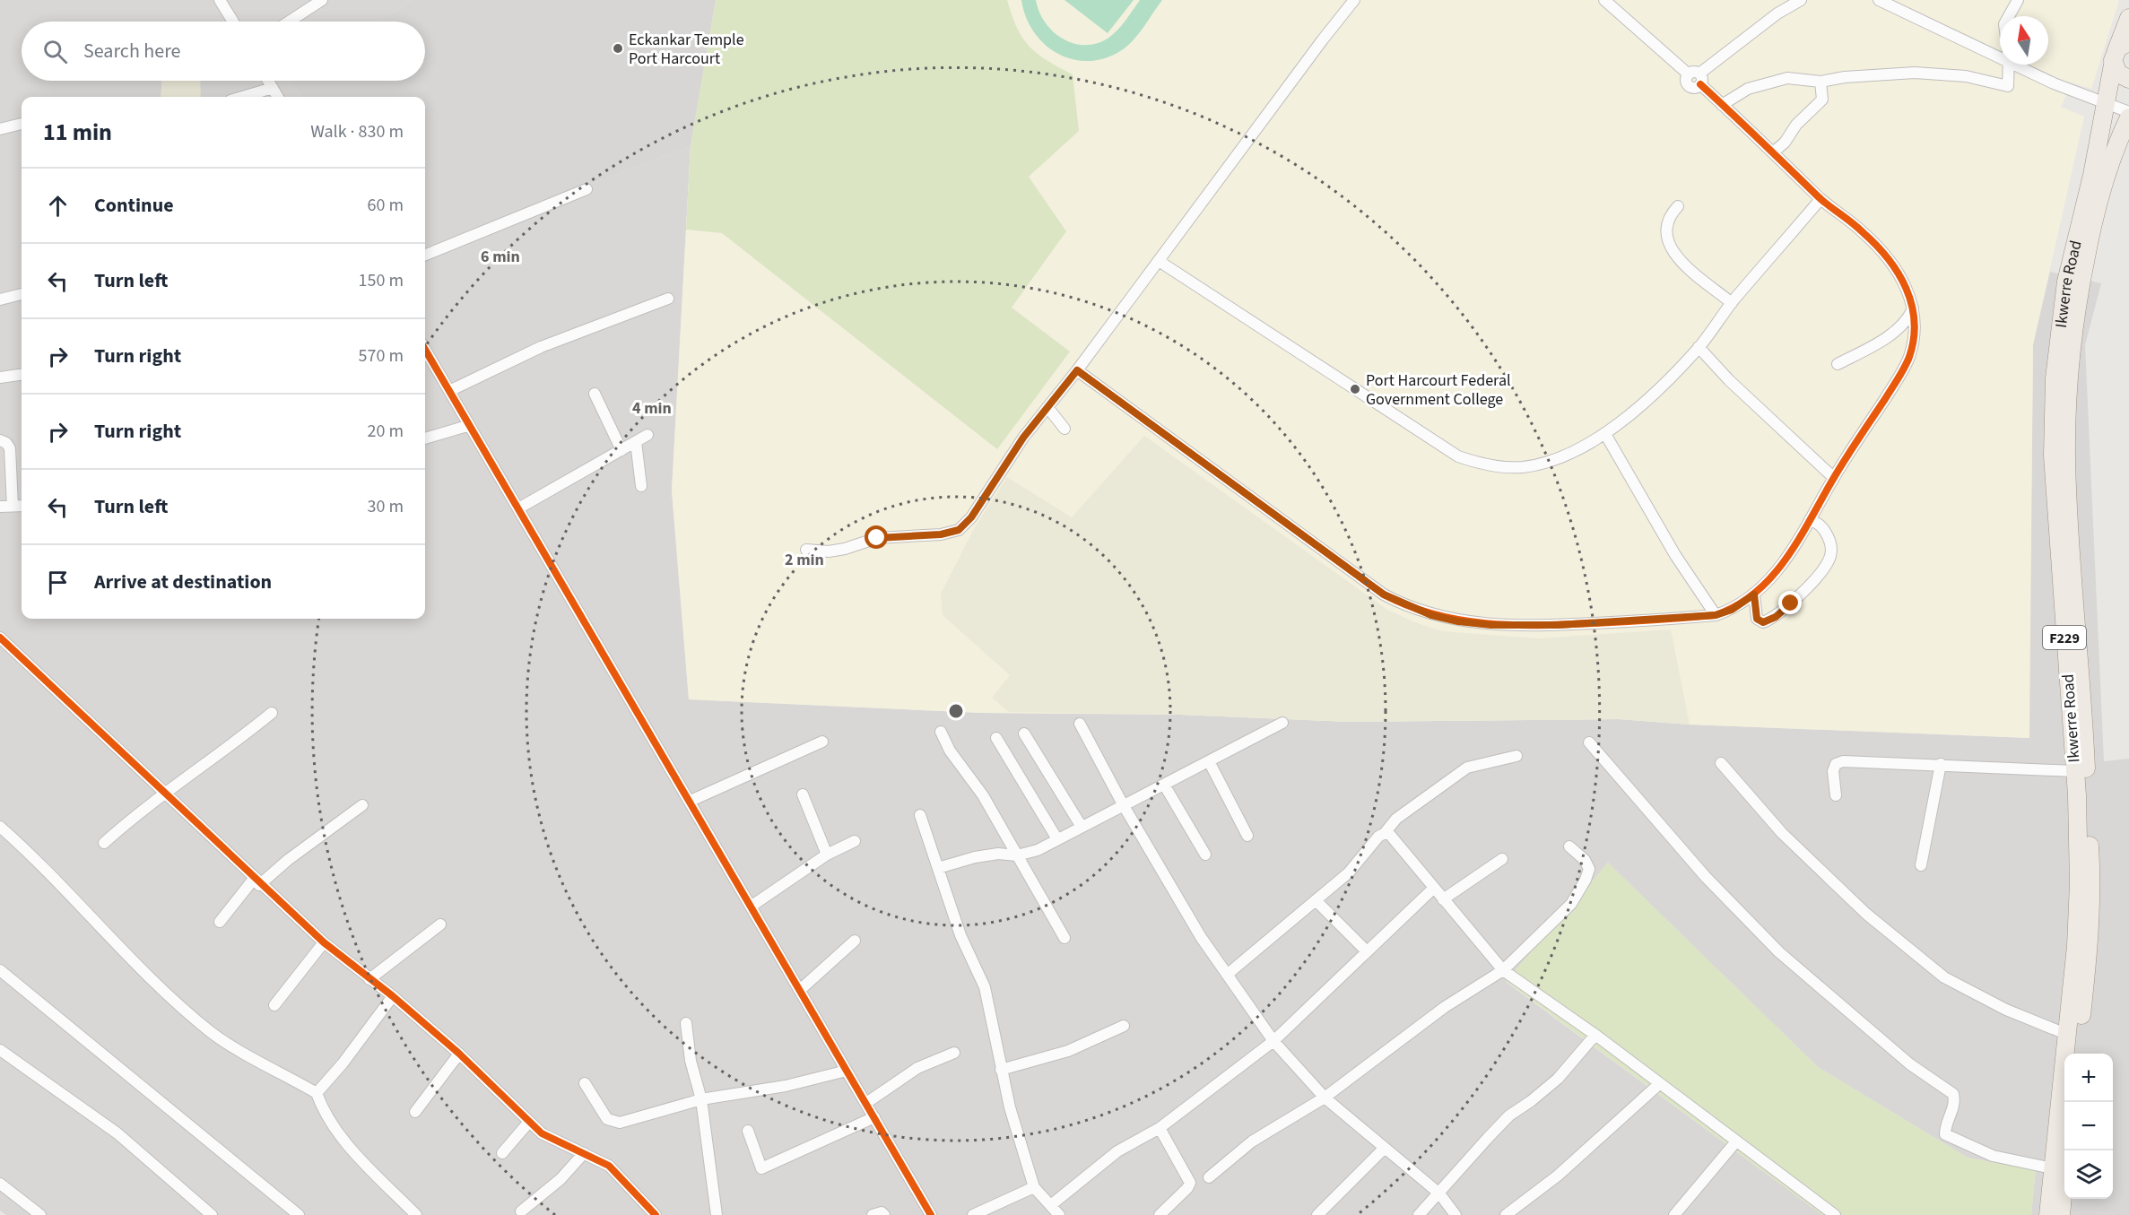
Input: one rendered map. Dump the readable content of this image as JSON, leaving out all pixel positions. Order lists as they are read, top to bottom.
{
  "streets": {
    "main road": ["Ikwerre Road", "F229"]
  },
  "places": ["Eckankar Temple Port Harcourt", "Port Harcourt Federal Government College"],
  "north": "top",
  "page": {
    "search": "Search here",
    "heading": ["11 min", "Walk · 830 m"],
    "list": [
      ["Continue", "60 m"],
      ["Turn left", "150 m"],
      ["Turn right", "570 m"],
      ["Turn right", "20 m"],
      ["Turn left", "30 m"],
      "Arrive at destination"
    ],
    "map_buttons": ["+", "−"]
  },
  "rings": ["6 min", "4 min", "2 min"]
}
